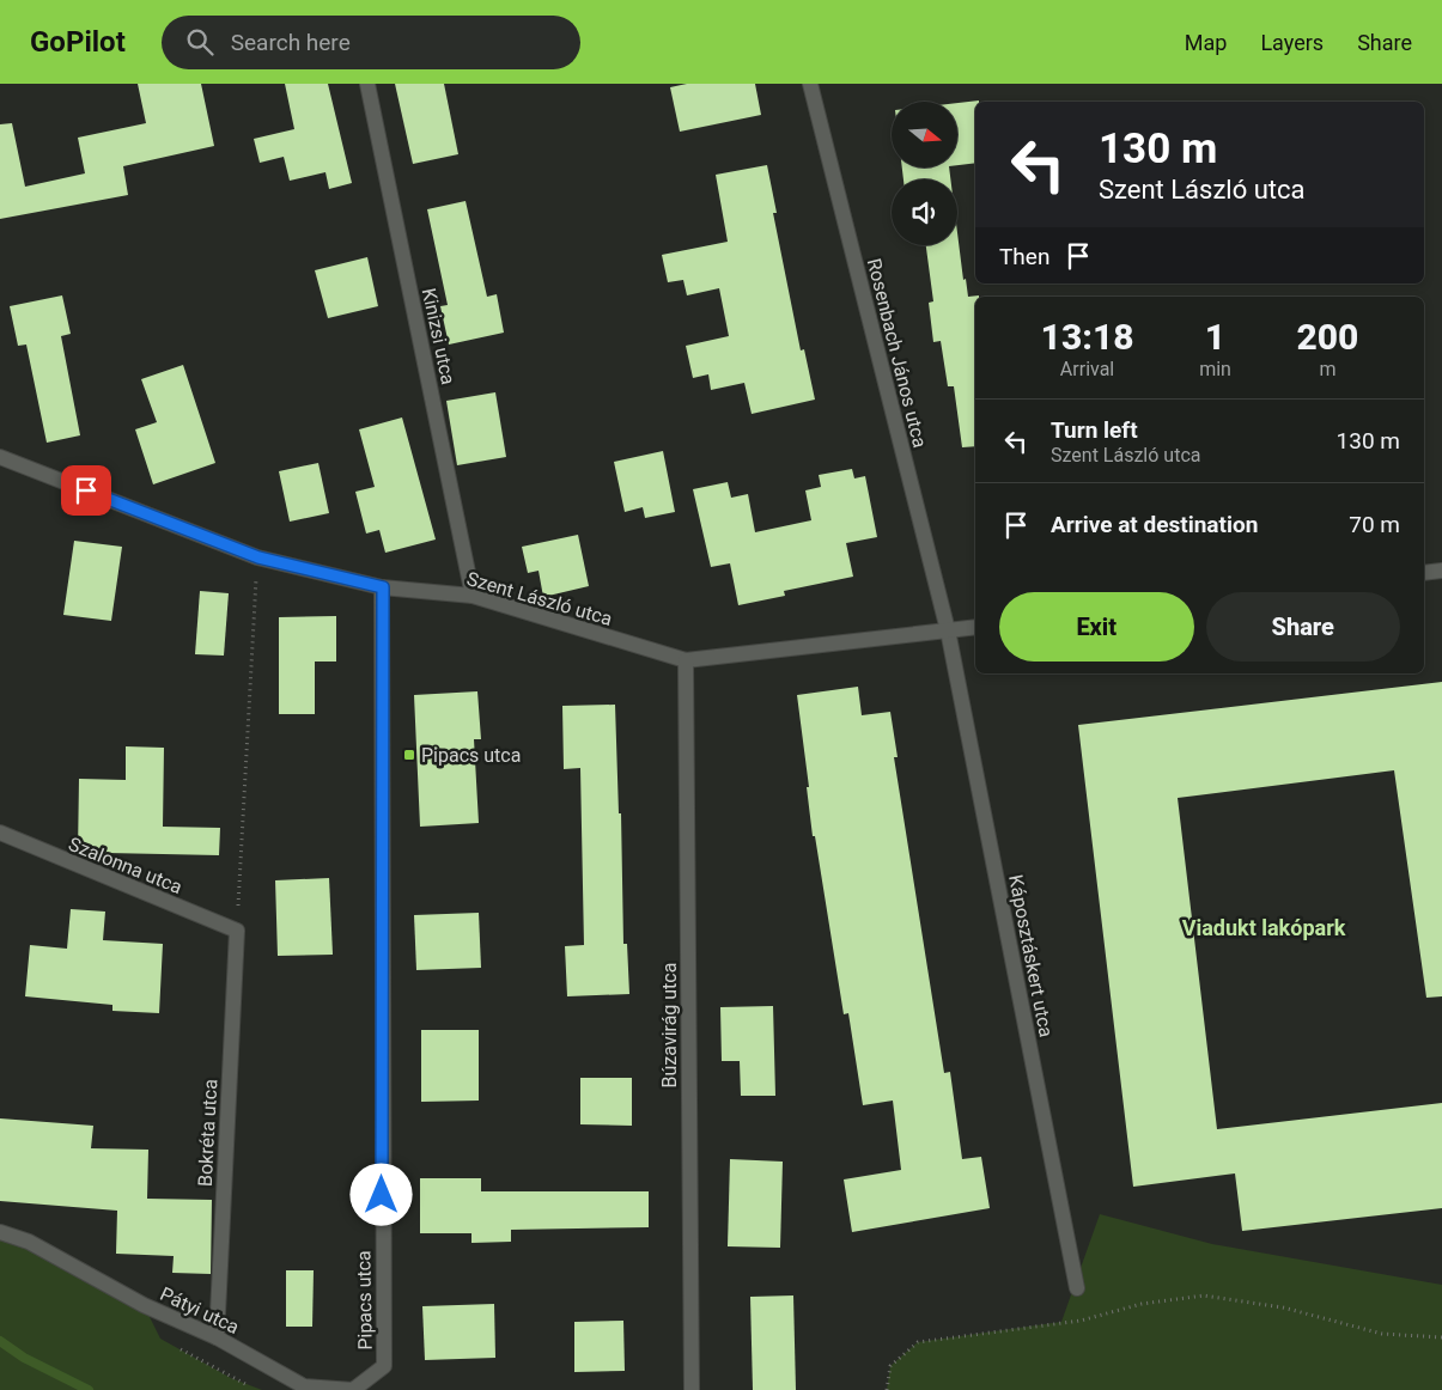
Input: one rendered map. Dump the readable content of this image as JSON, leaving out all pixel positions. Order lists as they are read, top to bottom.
{
  "streets": {
    "street": [
      "Kinizsi utca",
      "Rosenbach János utca",
      "Szent László utca",
      "Szalonna utca",
      "Káposztáskert utca",
      "Búzavirág utca",
      "Bokréta utca",
      "Pipacs utca",
      "Pátyi utca"
    ]
  },
  "crossings": [
    ["Kinizsi utca", "Szent László utca"],
    ["Rosenbach János utca", "Szent László utca"],
    ["Rosenbach János utca", "Káposztáskert utca"],
    ["Szent László utca", "Káposztáskert utca"],
    ["Szent László utca", "Búzavirág utca"],
    ["Szent László utca", "Pipacs utca"],
    ["Szalonna utca", "Bokréta utca"],
    ["Bokréta utca", "Pátyi utca"],
    ["Pipacs utca", "Pátyi utca"]
  ],
  "districts": ["Viadukt lakópark"],
  "places": {
    "transit": ["Pipacs utca"]
  },
  "north": "right",
  "page": {
    "header": "GoPilot",
    "search": "Search here",
    "nav": ["Map", "Layers", "Share"],
    "turn": ["130 m", "Szent László utca"],
    "then": "Then",
    "eta": [
      "13:18",
      "Arrival",
      "1",
      "min",
      "200",
      "m"
    ],
    "list": [
      {
        "name": "Turn left",
        "note": "Szent László utca",
        "value": "130 m"
      },
      {
        "name": "Arrive at destination",
        "value": "70 m"
      }
    ],
    "buttons": ["Exit", "Share"]
  }
}
